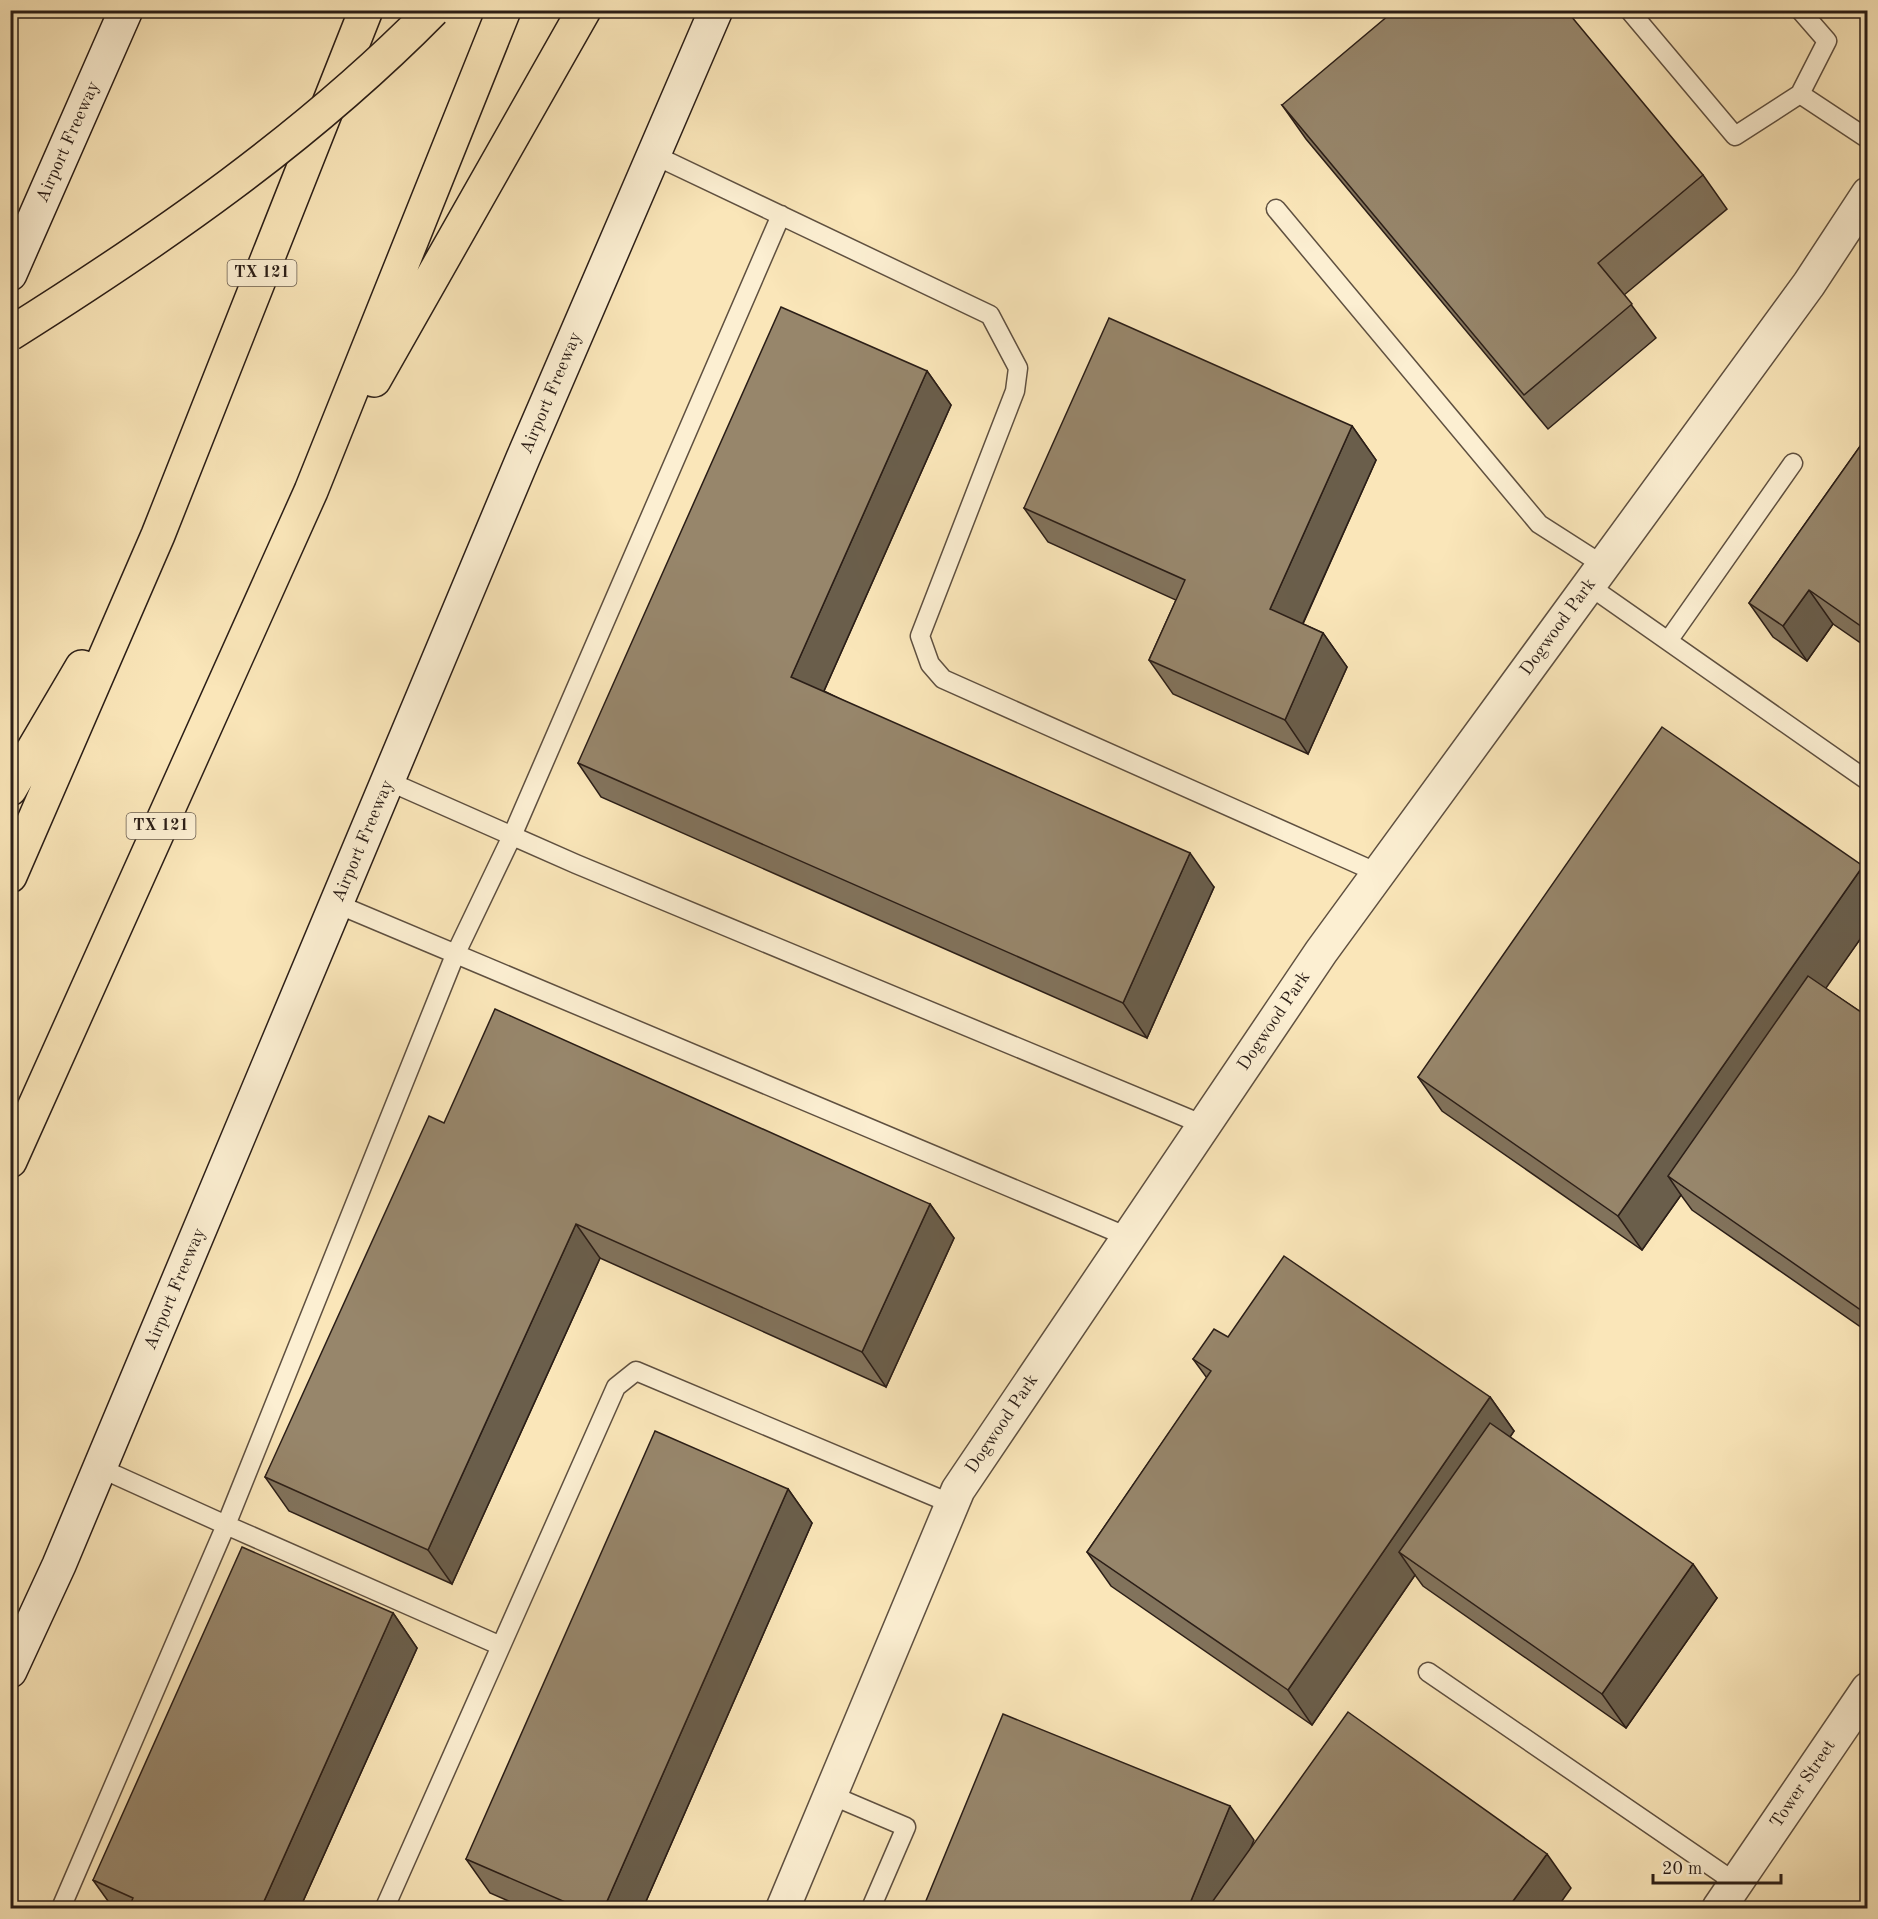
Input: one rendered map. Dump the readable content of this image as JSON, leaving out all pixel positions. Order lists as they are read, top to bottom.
{
  "streets": {
    "highway": ["TX 121"],
    "street": ["Airport Freeway", "Dogwood Park", "Tower Street"]
  },
  "scale_bar": "20 m"
}
